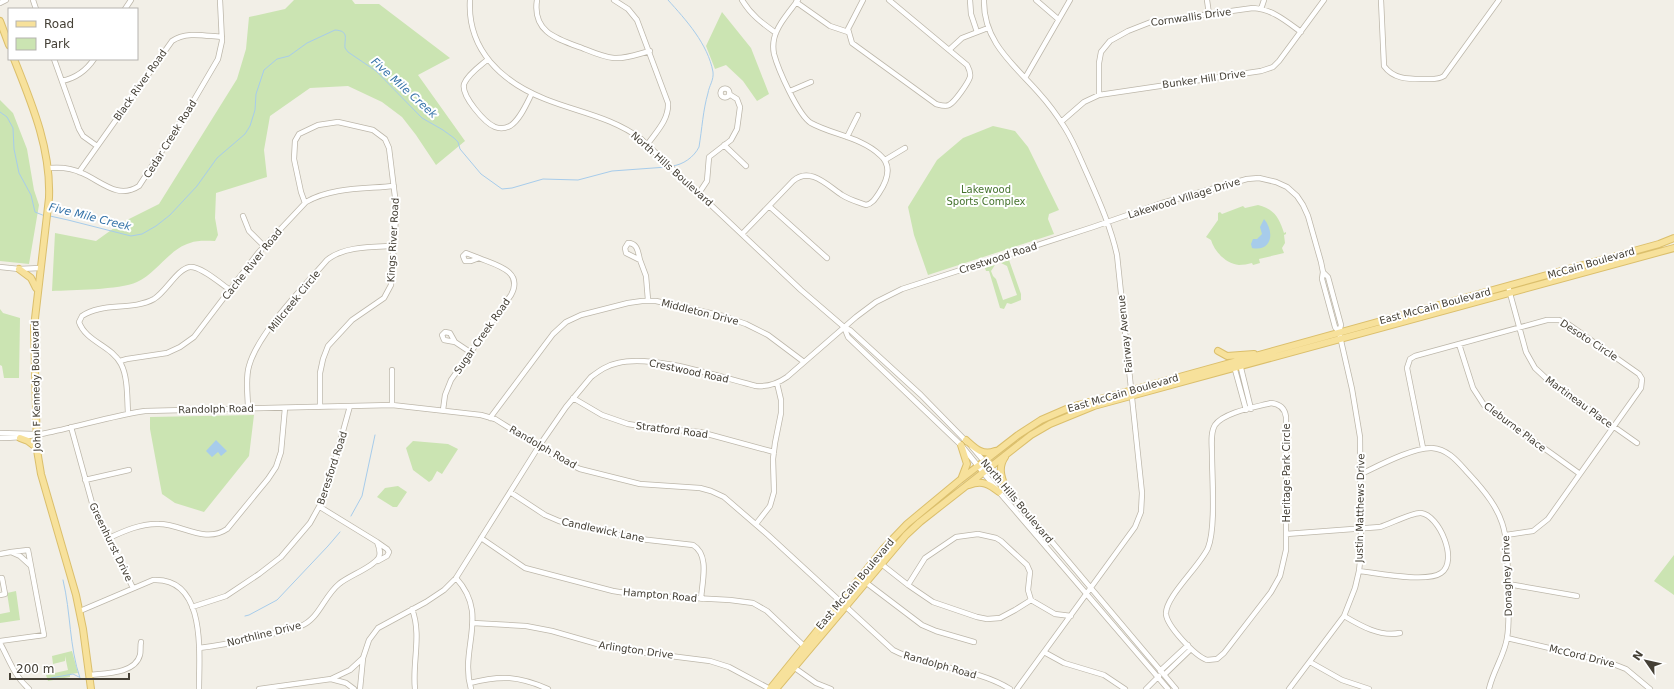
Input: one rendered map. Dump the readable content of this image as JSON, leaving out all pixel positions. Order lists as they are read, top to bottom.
{
  "streets": {
    "main road": ["McCain Boulevard", "East McCain Boulevard", "John F Kennedy Boulevard"],
    "street": [
      "Cornwallis Drive",
      "Bunker Hill Drive",
      "Black River Road",
      "Cedar Creek Road",
      "North Hills Boulevard",
      "Lakewood Village Drive",
      "Kings River Road",
      "Crestwood Road",
      "Cache River Road",
      "Millcreek Circle",
      "Middleton Drive",
      "Fairway Avenue",
      "Sugar Creek Road",
      "Desoto Circle",
      "Martineau Place",
      "Randolph Road",
      "Cleburne Place",
      "Stratford Road",
      "Beresford Road",
      "Heritage Park Circle",
      "Justin Matthews Drive",
      "Candlewick Lane",
      "Greenhurst Drive",
      "Donaghey Drive",
      "Hampton Road",
      "Northline Drive",
      "Arlington Drive",
      "McCord Drive"
    ]
  },
  "crossings": [
    ["Cornwallis Drive", "Bunker Hill Drive"],
    ["Bunker Hill Drive", "Fairway Avenue"],
    ["Black River Road", "Cedar Creek Road"],
    ["Cedar Creek Road", "John F Kennedy Boulevard"],
    ["North Hills Boulevard", "Crestwood Road"],
    ["North Hills Boulevard", "East McCain Boulevard"],
    ["North Hills Boulevard", "Fairway Avenue"],
    ["Lakewood Village Drive", "Crestwood Road"],
    ["Lakewood Village Drive", "East McCain Boulevard"],
    ["Lakewood Village Drive", "Fairway Avenue"],
    ["Lakewood Village Drive", "Justin Matthews Drive"],
    ["Kings River Road", "Cache River Road"],
    ["Kings River Road", "Millcreek Circle"],
    ["Kings River Road", "Randolph Road"],
    ["Crestwood Road", "Middleton Drive"],
    ["Crestwood Road", "Fairway Avenue"],
    ["Crestwood Road", "Randolph Road"],
    ["Crestwood Road", "Stratford Road"],
    ["Crestwood Road", "Candlewick Lane"],
    ["Crestwood Road", "Hampton Road"],
    ["McCain Boulevard", "East McCain Boulevard"],
    ["McCain Boulevard", "Martineau Place"],
    ["Millcreek Circle", "Randolph Road"],
    ["East McCain Boulevard", "Fairway Avenue"],
    ["East McCain Boulevard", "Martineau Place"],
    ["East McCain Boulevard", "Randolph Road"],
    ["East McCain Boulevard", "Justin Matthews Drive"],
    ["East McCain Boulevard", "Hampton Road"],
    ["East McCain Boulevard", "Arlington Drive"],
    ["Middleton Drive", "Randolph Road"],
    ["Sugar Creek Road", "Randolph Road"],
    ["Desoto Circle", "Martineau Place"],
    ["Desoto Circle", "Cleburne Place"],
    ["Desoto Circle", "Donaghey Drive"],
    ["John F Kennedy Boulevard", "Randolph Road"],
    ["Randolph Road", "Beresford Road"],
    ["Randolph Road", "Greenhurst Drive"],
    ["Beresford Road", "Northline Drive"],
    ["Candlewick Lane", "Hampton Road"],
    ["Donaghey Drive", "McCord Drive"]
  ],
  "water": ["Five Mile Creek"],
  "parks": ["Lakewood Sports Complex"],
  "legend": ["Road", "Park"],
  "scale_bar": "200 m",
  "north": "top left"
}
